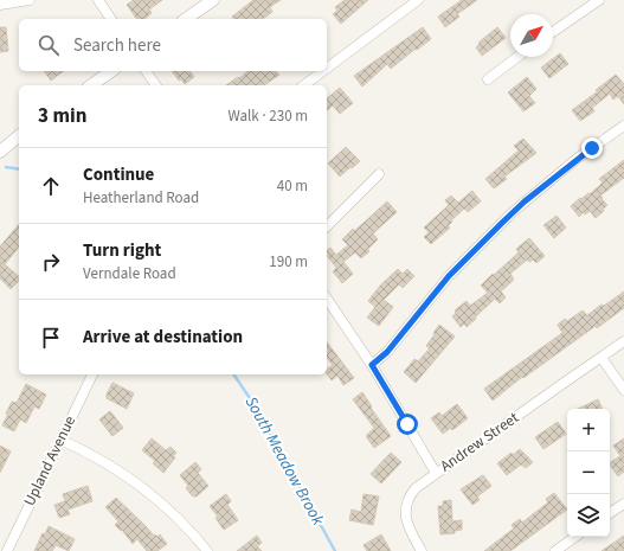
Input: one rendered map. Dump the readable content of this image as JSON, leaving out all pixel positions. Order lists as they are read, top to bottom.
{
  "streets": {
    "street": ["Andrew Street", "Upland Avenue"]
  },
  "water": ["South Meadow Brook"],
  "north": "top right",
  "page": {
    "search": "Search here",
    "heading": ["3 min", "Walk · 230 m"],
    "list": [
      ["Continue", "Heatherland Road", "40 m"],
      ["Turn right", "Verndale Road", "190 m"],
      "Arrive at destination"
    ],
    "map_buttons": ["+", "−"]
  }
}
